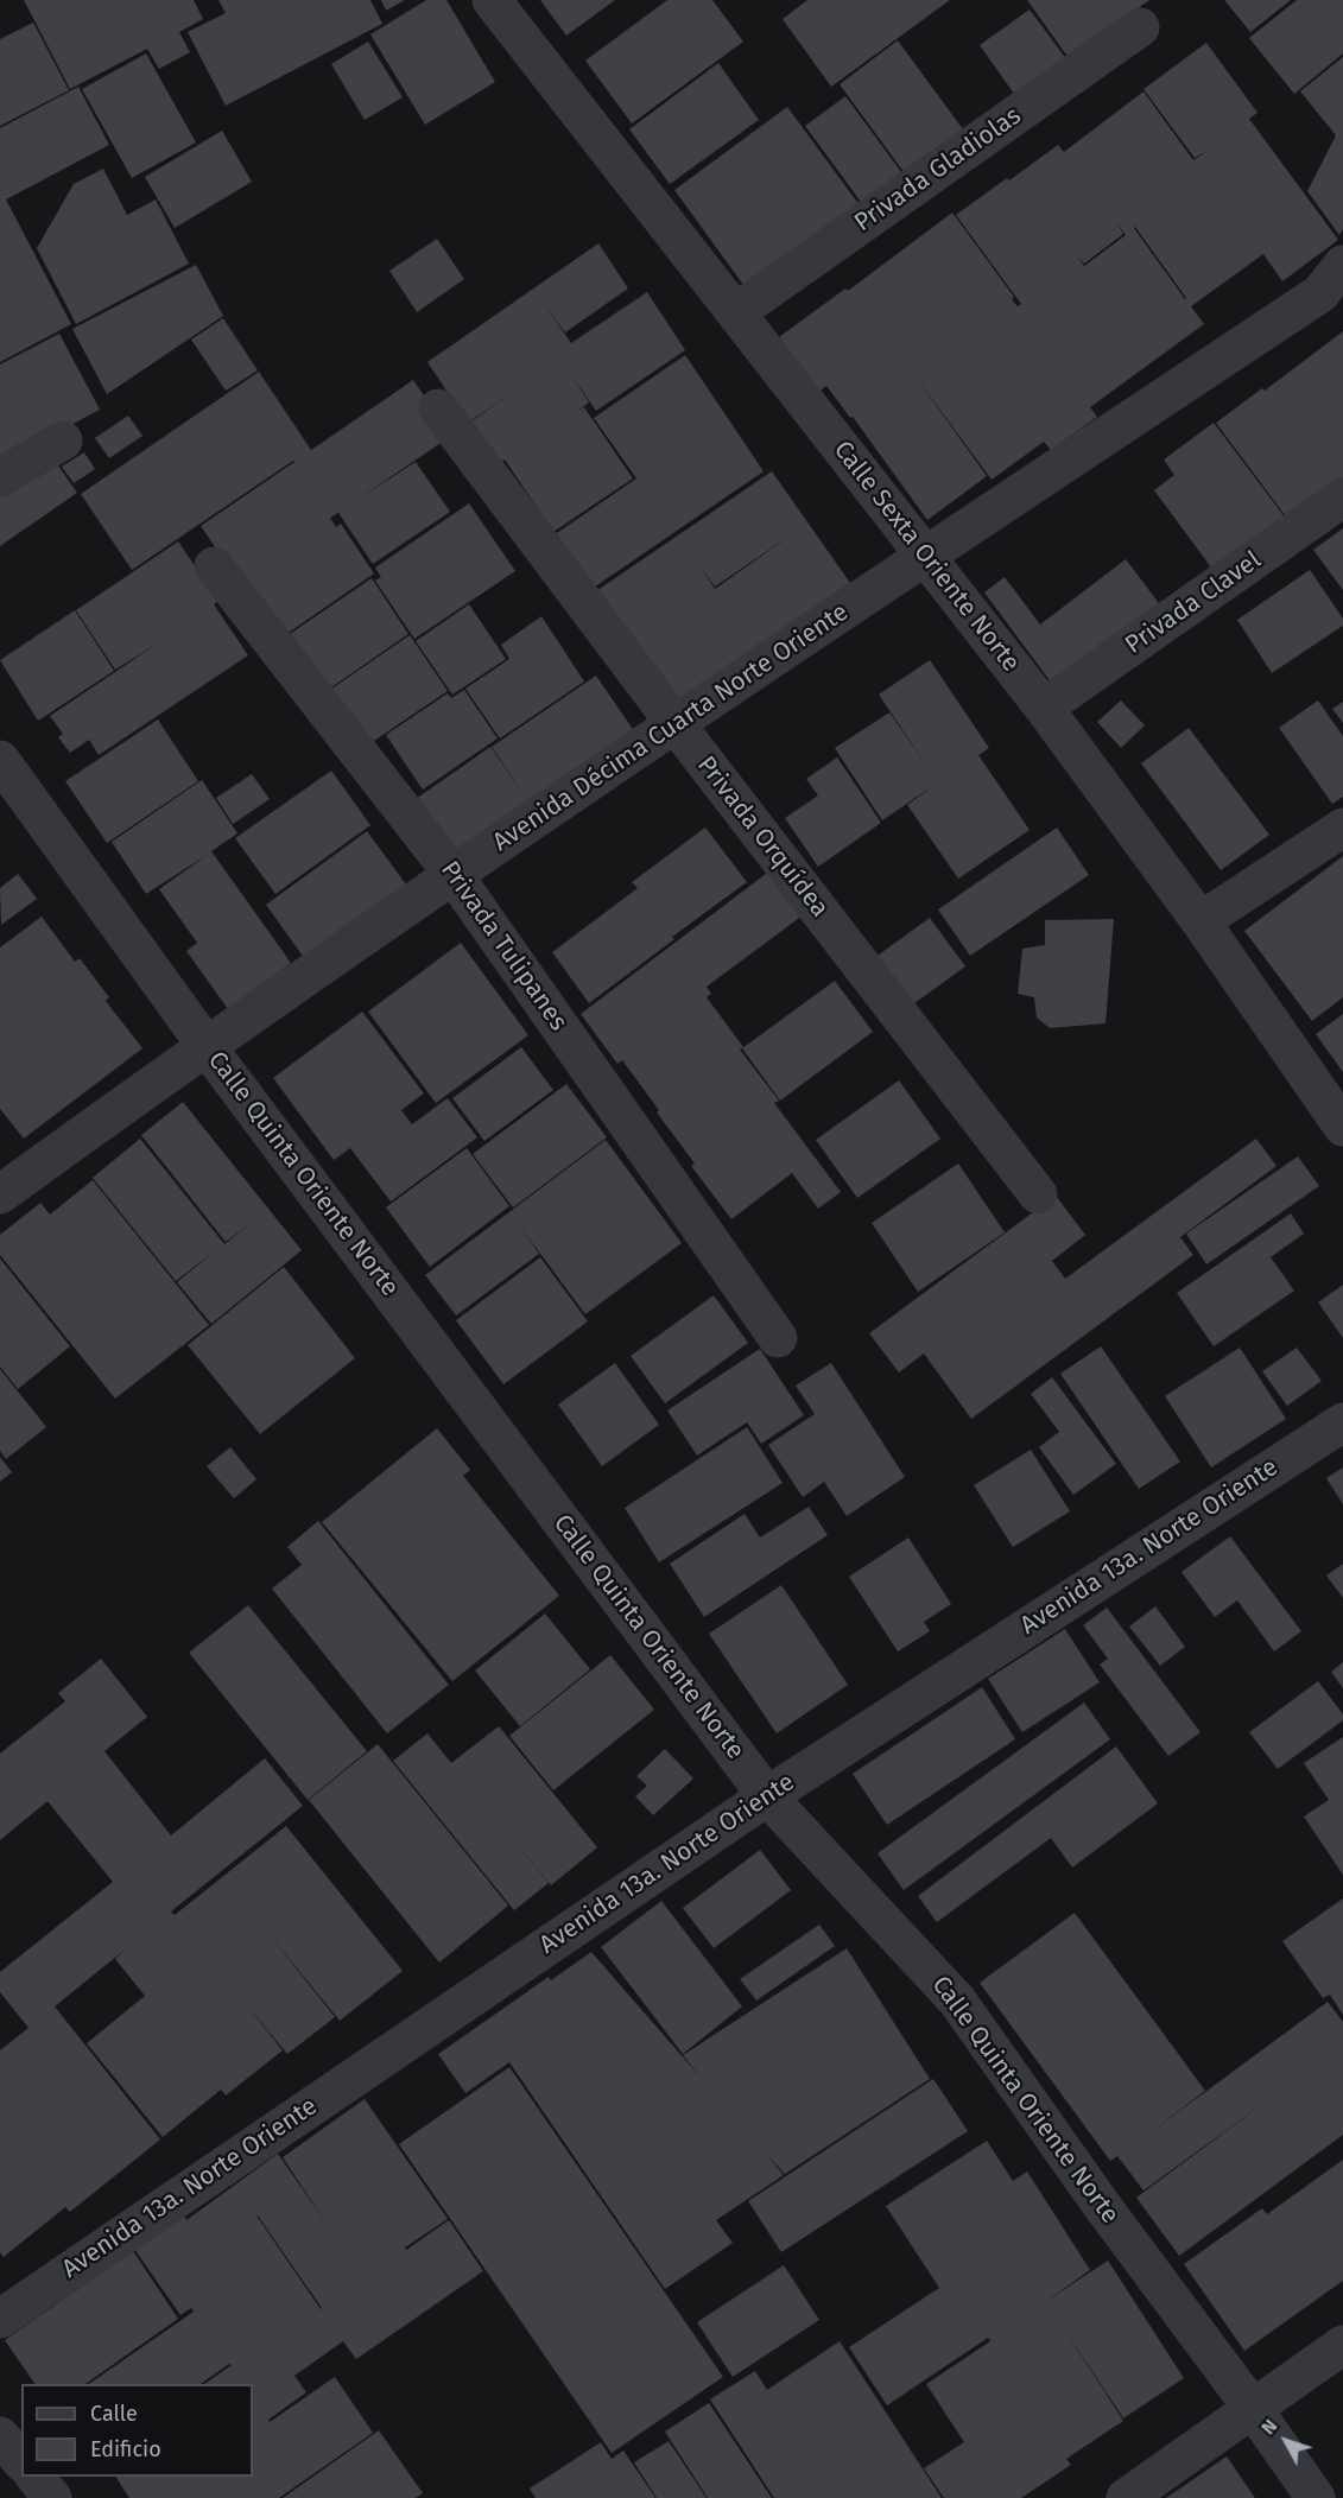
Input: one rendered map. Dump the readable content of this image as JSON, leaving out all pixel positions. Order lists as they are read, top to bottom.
{
  "streets": {
    "street": [
      "Privada Gladiolas",
      "Calle Sexta Oriente Norte",
      "Privada Clavel",
      "Avenida Décima Cuarta Norte Oriente",
      "Privada Orquídea",
      "Privada Tulipanes",
      "Calle Quinta Oriente Norte",
      "Avenida 13a. Norte Oriente"
    ]
  },
  "crossings": [
    ["Privada Gladiolas", "Calle Sexta Oriente Norte"],
    ["Calle Sexta Oriente Norte", "Privada Clavel"],
    ["Calle Sexta Oriente Norte", "Avenida Décima Cuarta Norte Oriente"],
    ["Avenida Décima Cuarta Norte Oriente", "Privada Orquídea"],
    ["Avenida Décima Cuarta Norte Oriente", "Privada Tulipanes"],
    ["Avenida Décima Cuarta Norte Oriente", "Calle Quinta Oriente Norte"],
    ["Calle Quinta Oriente Norte", "Avenida 13a. Norte Oriente"]
  ],
  "legend": ["Calle", "Edificio"],
  "north": "top left"
}
